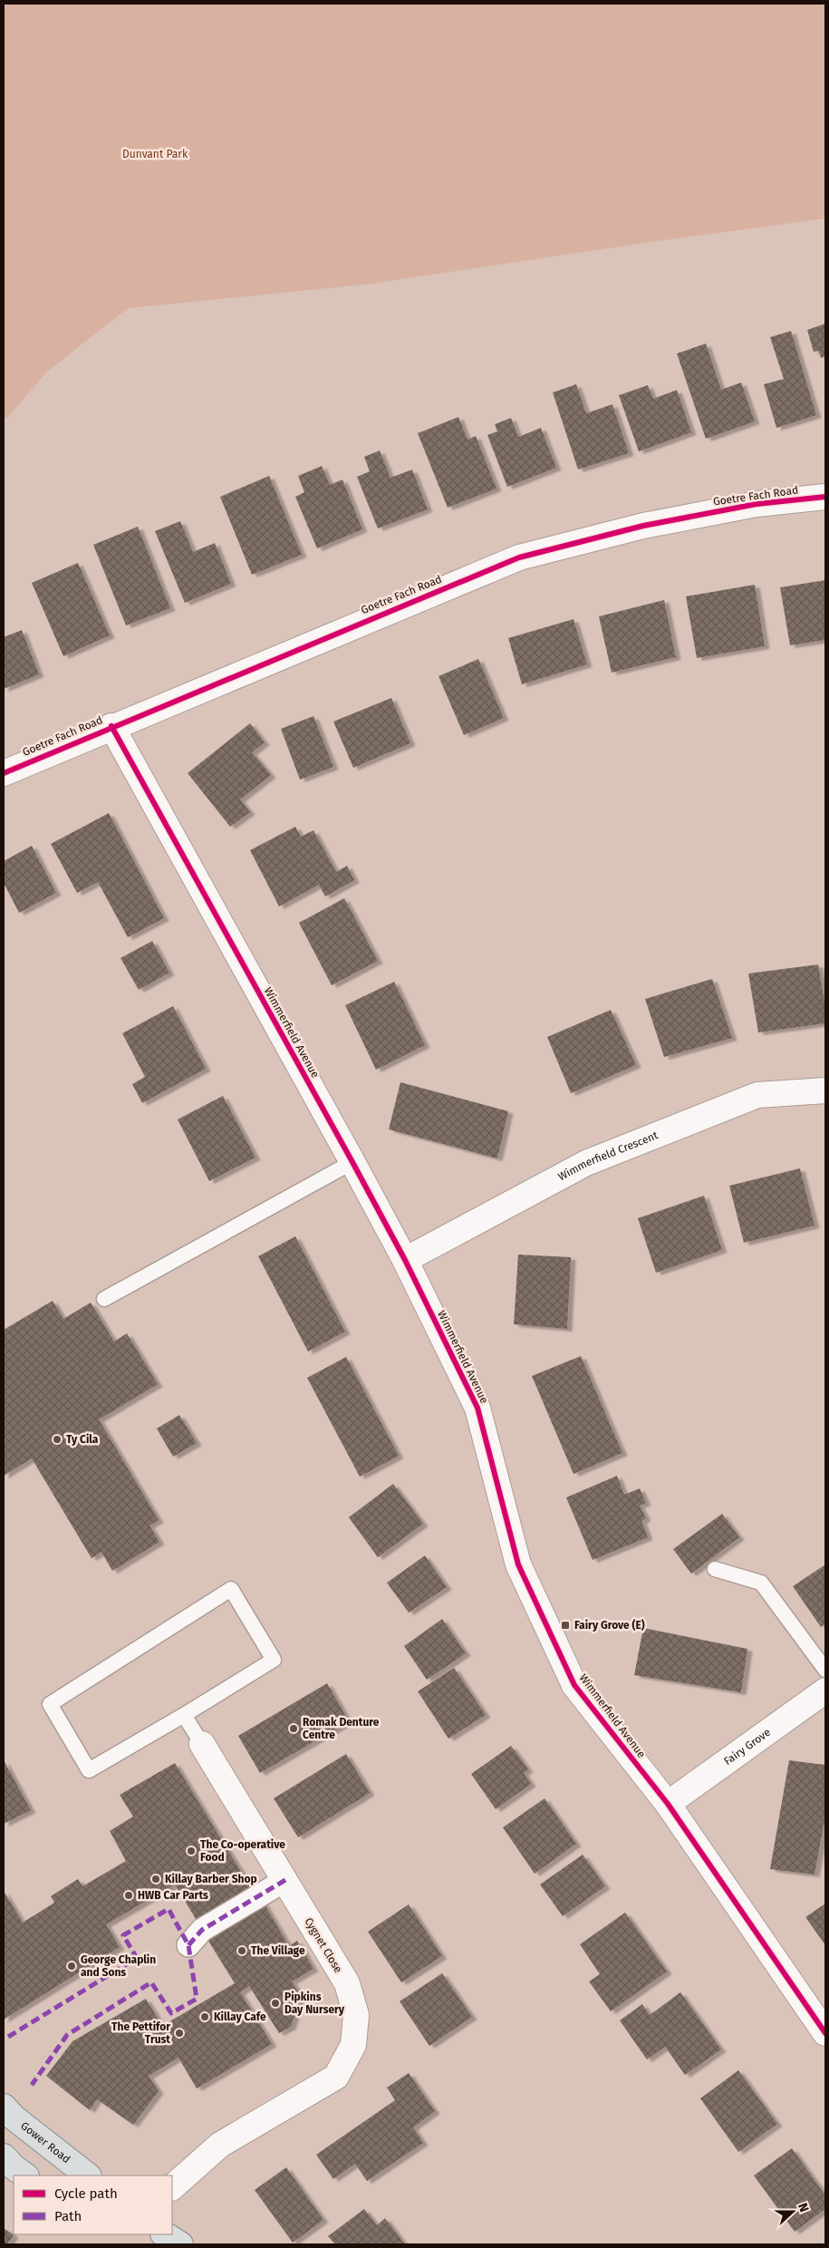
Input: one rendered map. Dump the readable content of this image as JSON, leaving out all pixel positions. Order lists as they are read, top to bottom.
{
  "streets": {
    "main road": ["Gower Road"],
    "street": [
      "Goetre Fach Road",
      "Wimmerfield Avenue",
      "Wimmerfield Crescent",
      "Fairy Grove",
      "Cygnet Close"
    ]
  },
  "crossings": [
    ["Goetre Fach Road", "Wimmerfield Avenue"],
    ["Wimmerfield Avenue", "Wimmerfield Crescent"],
    ["Wimmerfield Avenue", "Fairy Grove"]
  ],
  "parks": ["Dunvant Park"],
  "places": {
    "other": [
      "Ty Cila",
      "Romak Denture Centre",
      "The Co-operative Food",
      "Killay Barber Shop",
      "HWB Car Parts",
      "The Village",
      "George Chaplin and Sons",
      "Pipkins Day Nursery",
      "Killay Cafe",
      "The Pettifor Trust"
    ],
    "transit": ["Fairy Grove (E)"]
  },
  "legend": ["Cycle path", "Path"],
  "north": "right"
}
